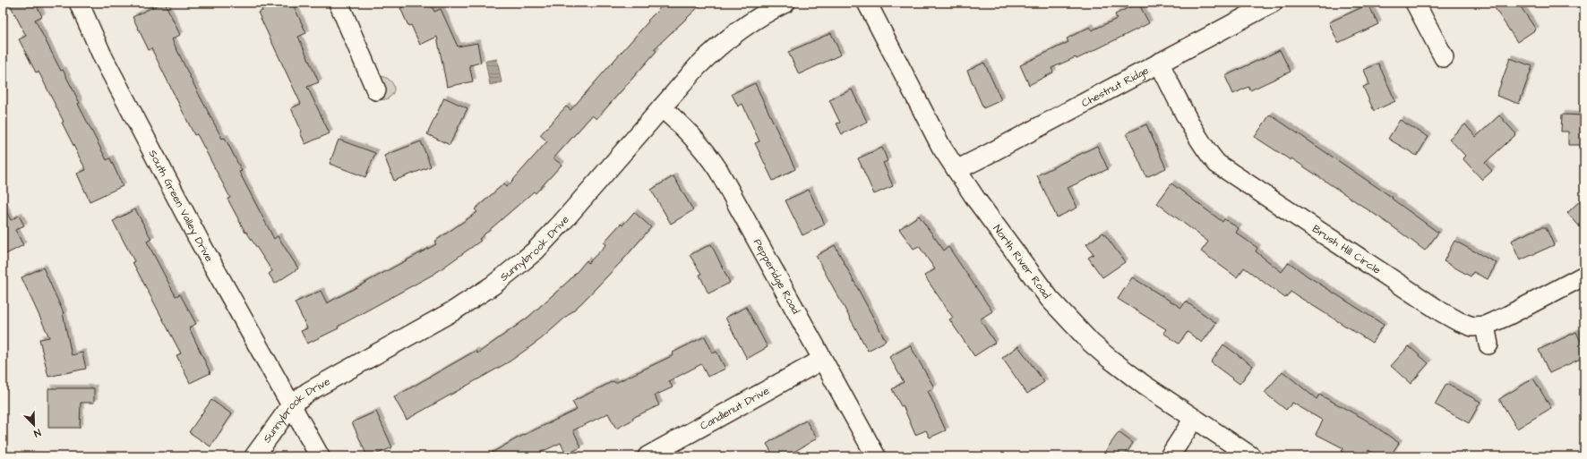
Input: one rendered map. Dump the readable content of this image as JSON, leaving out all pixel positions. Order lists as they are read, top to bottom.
{
  "streets": {
    "street": [
      "Chestnut Ridge",
      "South Green Valley Drive",
      "Sunnybrook Drive",
      "Brush Hill Circle",
      "North River Road",
      "Pepperidge Road",
      "Candlenut Drive"
    ]
  },
  "crossings": [
    ["Chestnut Ridge", "Brush Hill Circle"],
    ["Chestnut Ridge", "North River Road"],
    ["South Green Valley Drive", "Sunnybrook Drive"],
    ["Sunnybrook Drive", "Pepperidge Road"],
    ["Pepperidge Road", "Candlenut Drive"]
  ],
  "north": "bottom right"
}
